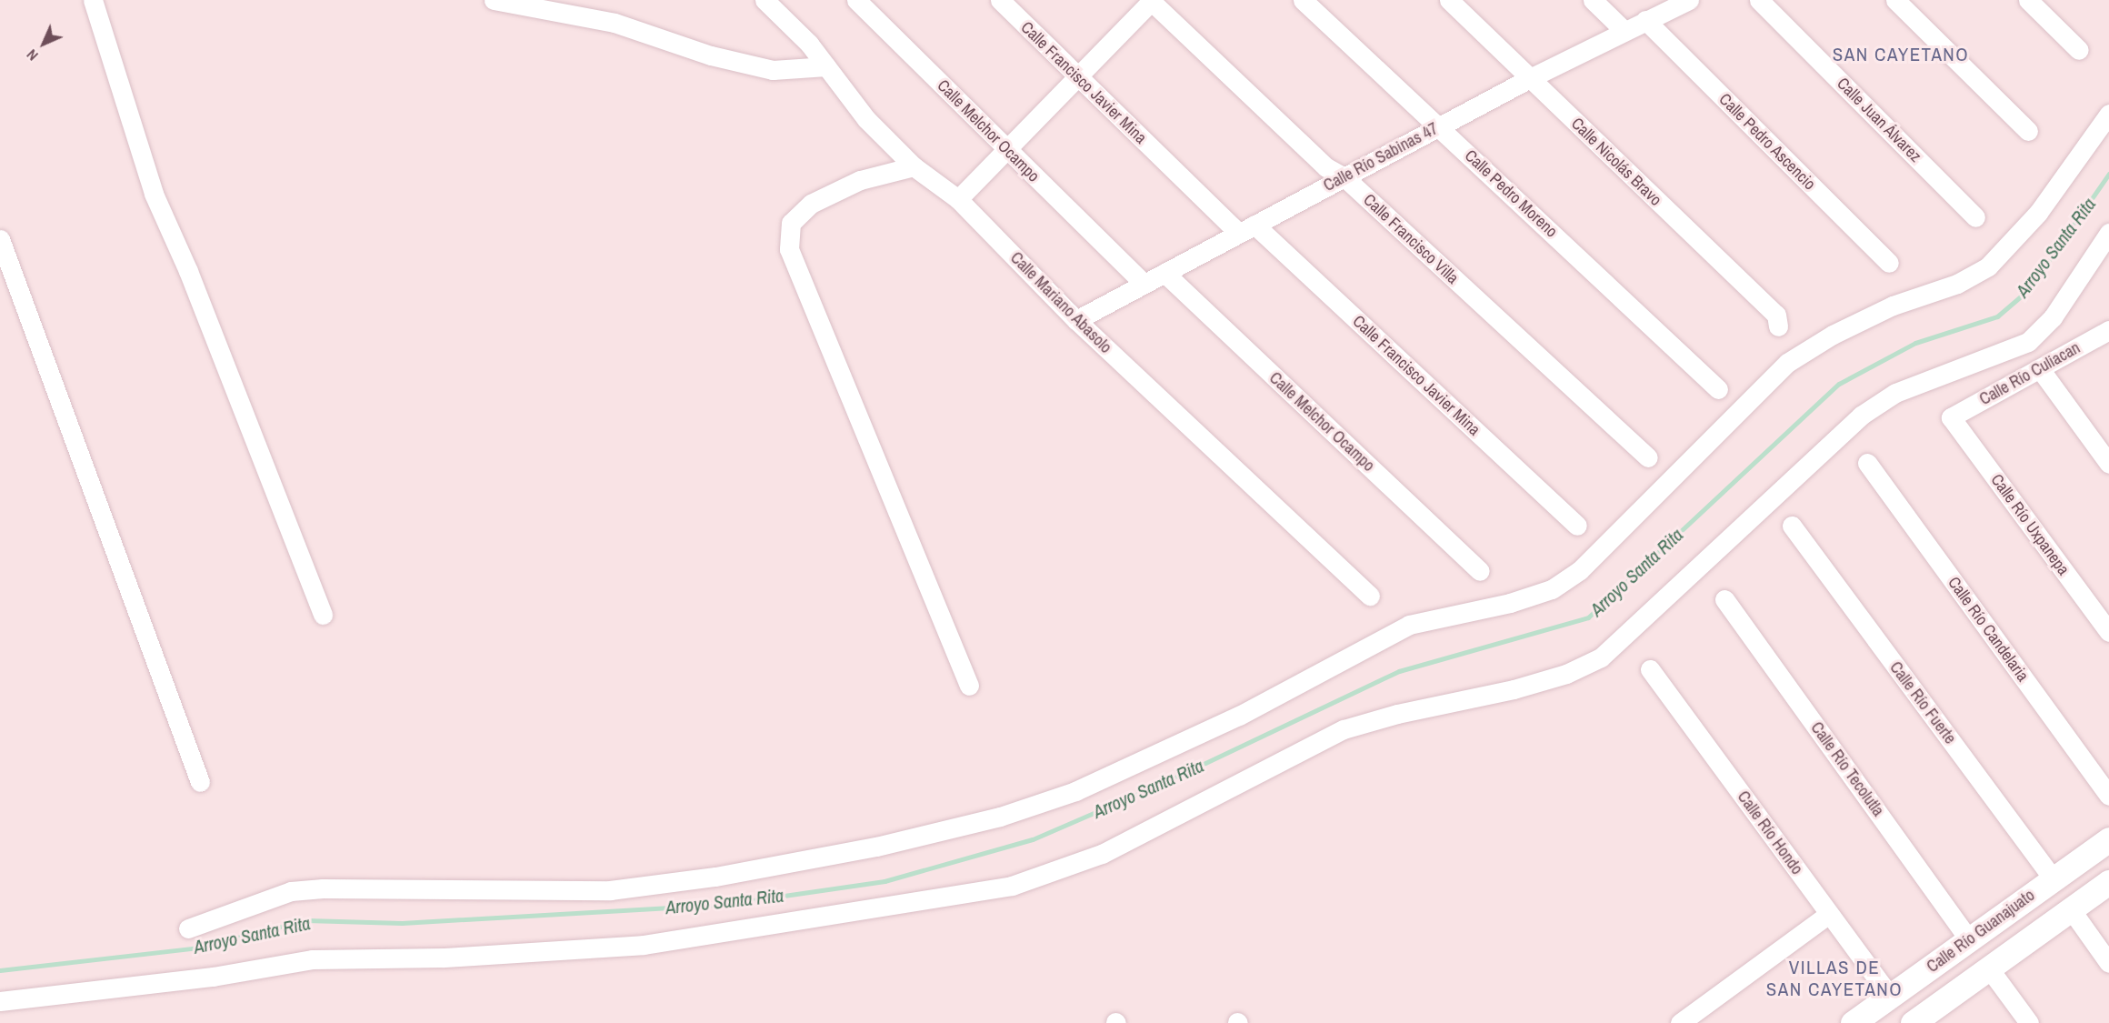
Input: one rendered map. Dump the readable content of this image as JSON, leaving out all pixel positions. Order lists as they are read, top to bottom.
{
  "streets": {
    "street": [
      "Calle Francisco Javier Mina",
      "Calle Juan Álvarez",
      "Calle Melchor Ocampo",
      "Calle Pedro Ascencio",
      "Calle Río Sabinas 47",
      "Calle Nicolás Bravo",
      "Calle Pedro Moreno",
      "Calle Francisco Villa",
      "Calle Mariano Abasolo",
      "Calle Río Culiacan",
      "Calle Río Uxpanepa",
      "Calle Río Candelaria",
      "Calle Río Fuerte",
      "Calle Río Tecolutla",
      "Calle Río Hondo",
      "Calle Río Guanajuato"
    ]
  },
  "crossings": [
    ["Calle Francisco Javier Mina", "Calle Río Sabinas 47"],
    ["Calle Melchor Ocampo", "Calle Río Sabinas 47"],
    ["Calle Pedro Ascencio", "Calle Río Sabinas 47"],
    ["Calle Río Sabinas 47", "Calle Nicolás Bravo"],
    ["Calle Río Sabinas 47", "Calle Pedro Moreno"],
    ["Calle Río Sabinas 47", "Calle Francisco Villa"],
    ["Calle Río Sabinas 47", "Calle Mariano Abasolo"],
    ["Calle Río Culiacan", "Calle Río Uxpanepa"],
    ["Calle Río Fuerte", "Calle Río Guanajuato"],
    ["Calle Río Tecolutla", "Calle Río Guanajuato"],
    ["Calle Río Hondo", "Calle Río Guanajuato"]
  ],
  "districts": ["SAN CAYETANO", "VILLAS DE SAN CAYETANO"],
  "water": ["Arroyo Santa Rita"],
  "north": "bottom left"
}
